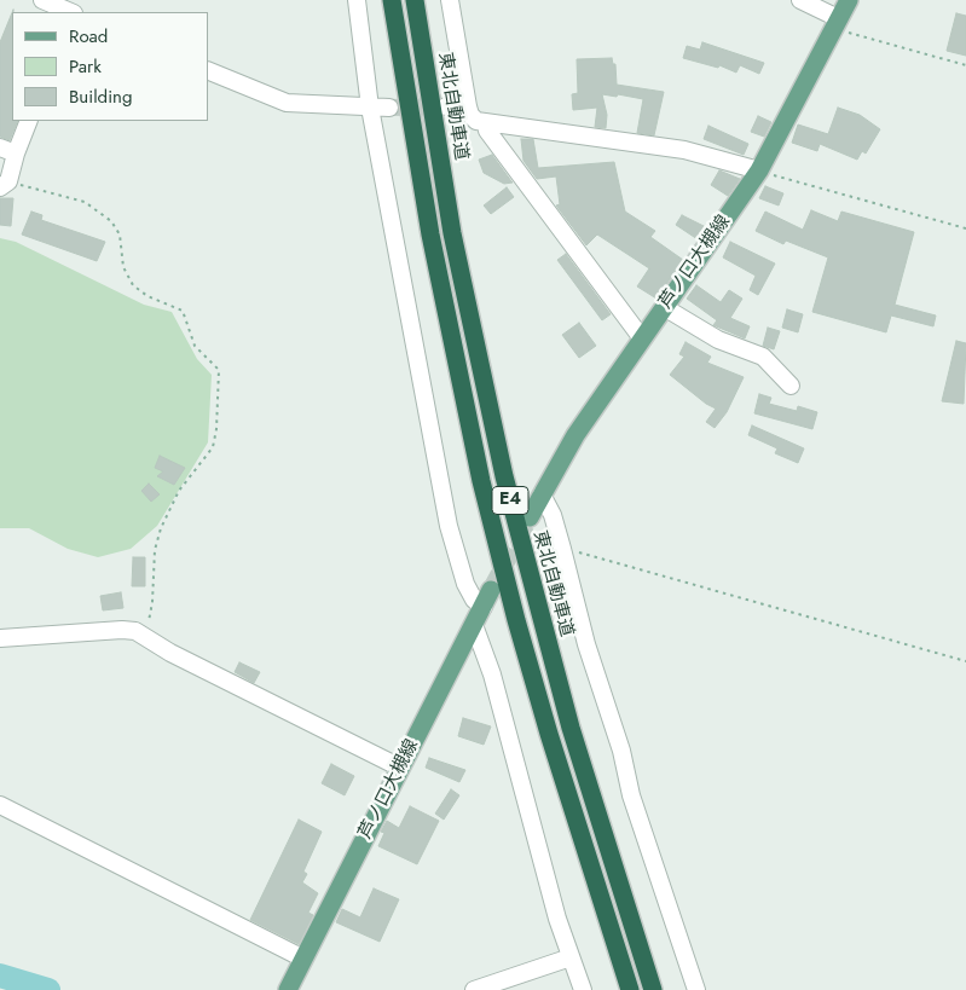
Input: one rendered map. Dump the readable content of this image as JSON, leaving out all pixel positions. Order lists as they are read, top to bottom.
{
  "streets": {
    "highway": ["東北自動車道", "E4"],
    "main road": ["芦ノ口大槻線"]
  },
  "legend": ["Road", "Park", "Building"]
}
